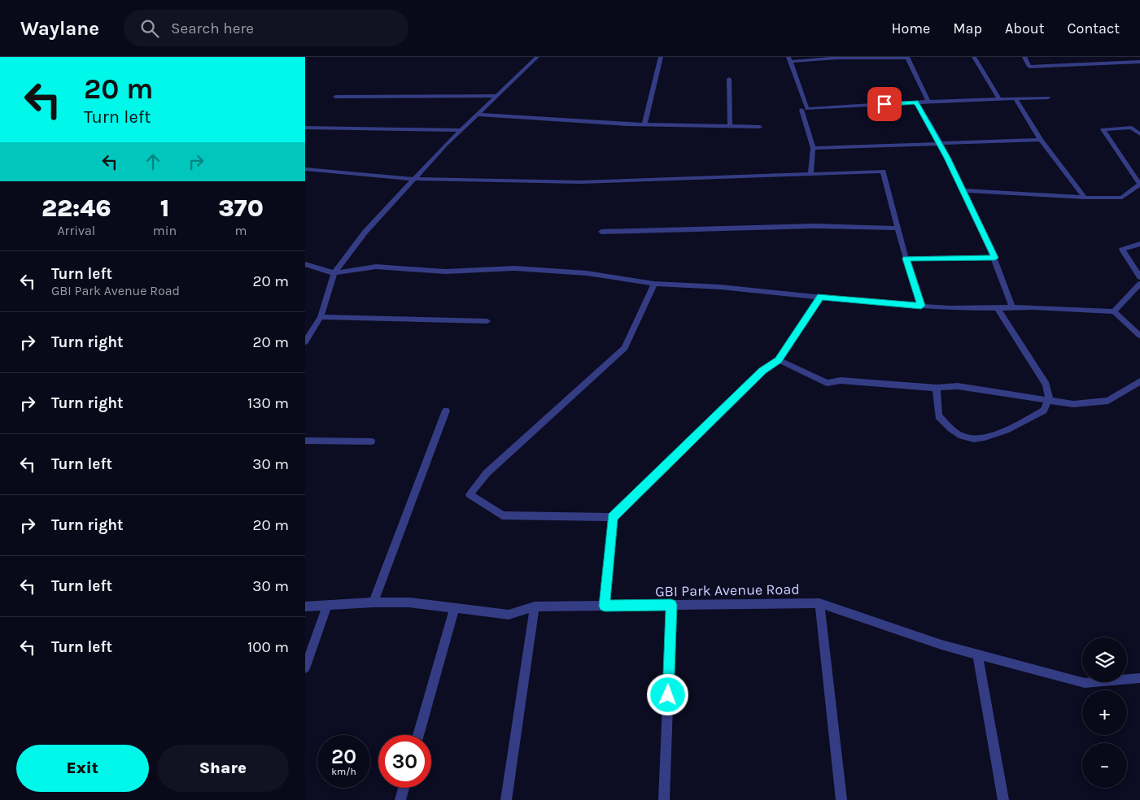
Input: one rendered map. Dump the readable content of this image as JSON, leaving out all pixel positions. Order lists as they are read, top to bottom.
{
  "streets": {
    "street": ["GBI Park Avenue Road"]
  },
  "page": {
    "header": "Waylane",
    "search": "Search here",
    "nav": [
      "Home",
      "Map",
      "About",
      "Contact"
    ],
    "turn": ["20 m", "Turn left"],
    "eta": [
      "22:46",
      "Arrival",
      "1",
      "min",
      "370",
      "m"
    ],
    "list": [
      {
        "name": "Turn left",
        "note": "GBI Park Avenue Road",
        "value": "20 m"
      },
      {
        "name": "Turn right",
        "value": "20 m"
      },
      {
        "name": "Turn right",
        "value": "130 m"
      },
      {
        "name": "Turn left",
        "value": "30 m"
      },
      {
        "name": "Turn right",
        "value": "20 m"
      },
      {
        "name": "Turn left",
        "value": "30 m"
      },
      {
        "name": "Turn left",
        "value": "100 m"
      }
    ],
    "map_buttons": ["+", "−"],
    "speed": "20 km/h",
    "limit": "30",
    "buttons": ["Exit", "Share"]
  }
}
